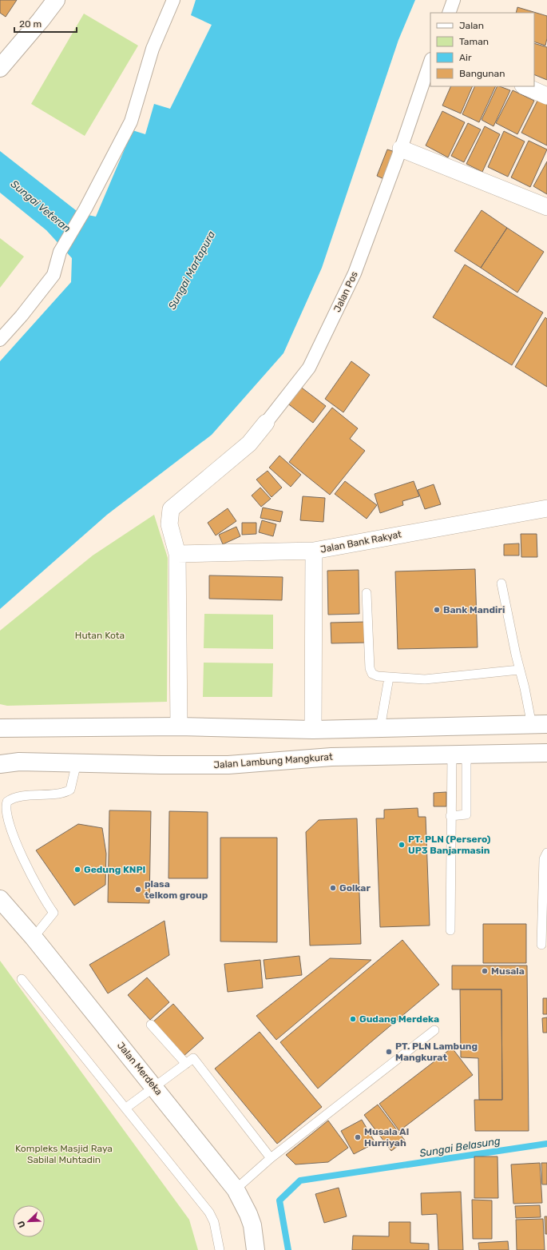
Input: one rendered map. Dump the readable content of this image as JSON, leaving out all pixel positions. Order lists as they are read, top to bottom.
{
  "streets": {
    "main road": ["Jalan Lambung Mangkurat", "Jalan Merdeka"],
    "street": ["Jalan Pos", "Jalan Bank Rakyat"]
  },
  "water": ["Sungai Veteran", "Sungai Martapura", "Sungai Belasung"],
  "parks": ["Hutan Kota", "Kompleks Masjid Raya Sabilal Muhtadin"],
  "places": [
    "Bank Mandiri",
    "PT. PLN (Persero) UP3 Banjarmasin",
    "Gedung KNPI",
    "Golkar",
    "plasa telkom group",
    "Musala",
    "Gudang Merdeka",
    "PT. PLN Lambung Mangkurat",
    "Musala Al Hurriyah"
  ],
  "legend": [
    "Jalan",
    "Taman",
    "Air",
    "Bangunan"
  ],
  "scale_bar": "20 m",
  "north": "bottom left"
}
